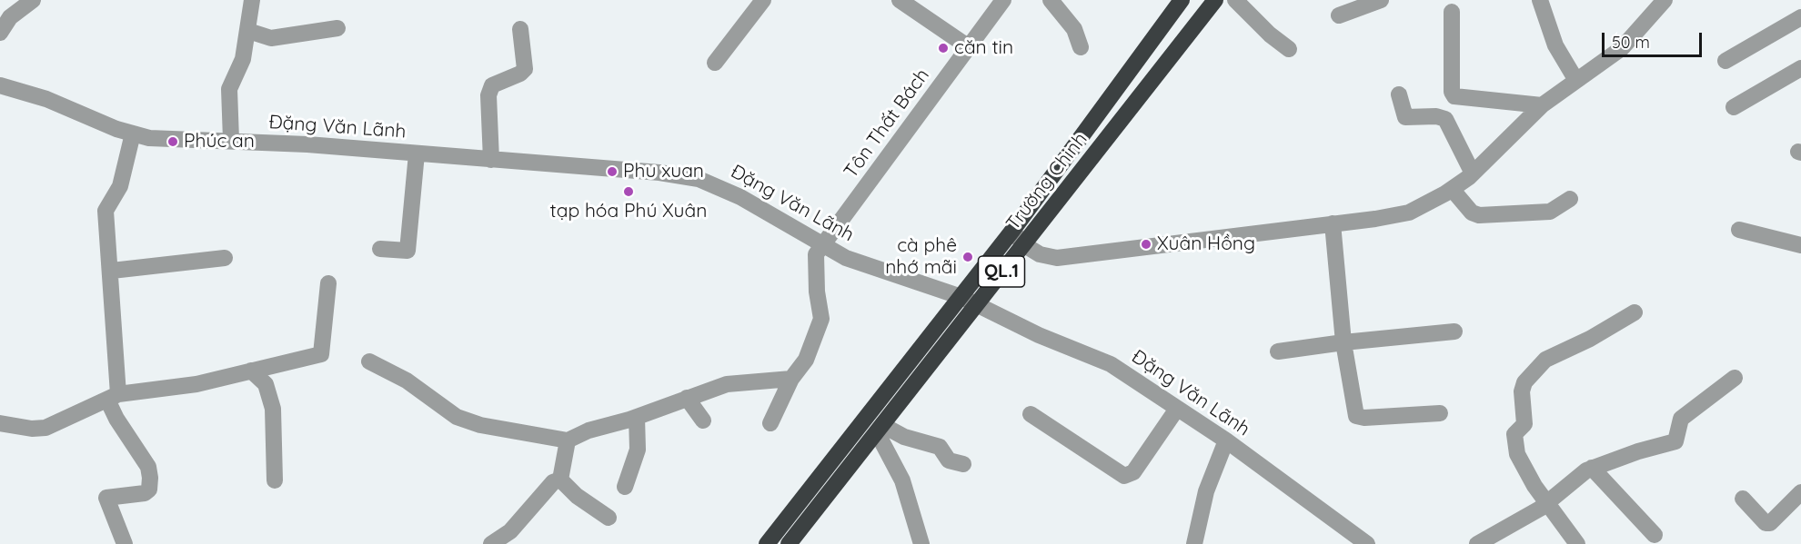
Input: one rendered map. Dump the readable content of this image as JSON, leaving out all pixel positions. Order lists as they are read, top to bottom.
{
  "streets": {
    "highway": ["Trường Chinh", "QL.1"],
    "street": ["Tôn Thất Bách", "Đặng Văn Lãnh"]
  },
  "crossings": [
    ["Tôn Thất Bách", "Đặng Văn Lãnh"],
    ["Đặng Văn Lãnh", "Trường Chinh"]
  ],
  "places": [
    "căn tin",
    "Phúc an",
    "Phu xuan",
    "tạp hóa Phú Xuân",
    "Xuân Hồng",
    "cà phê nhớ mãi"
  ],
  "scale_bar": "50 m"
}
